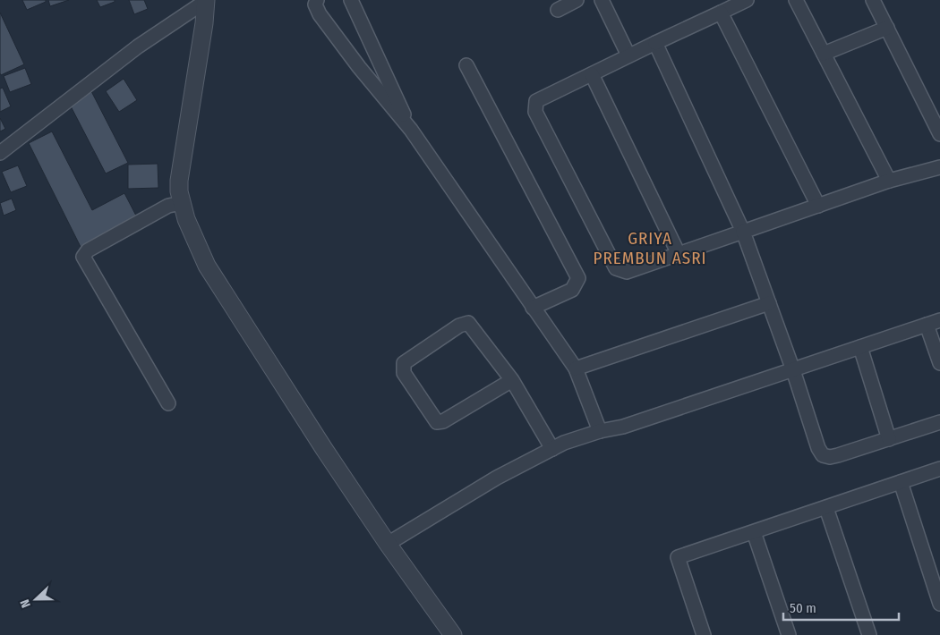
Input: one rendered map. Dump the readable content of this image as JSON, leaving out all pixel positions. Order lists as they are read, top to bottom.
{
  "districts": ["GRIYA PREMBUN ASRI"],
  "scale_bar": "50 m",
  "north": "left"
}
